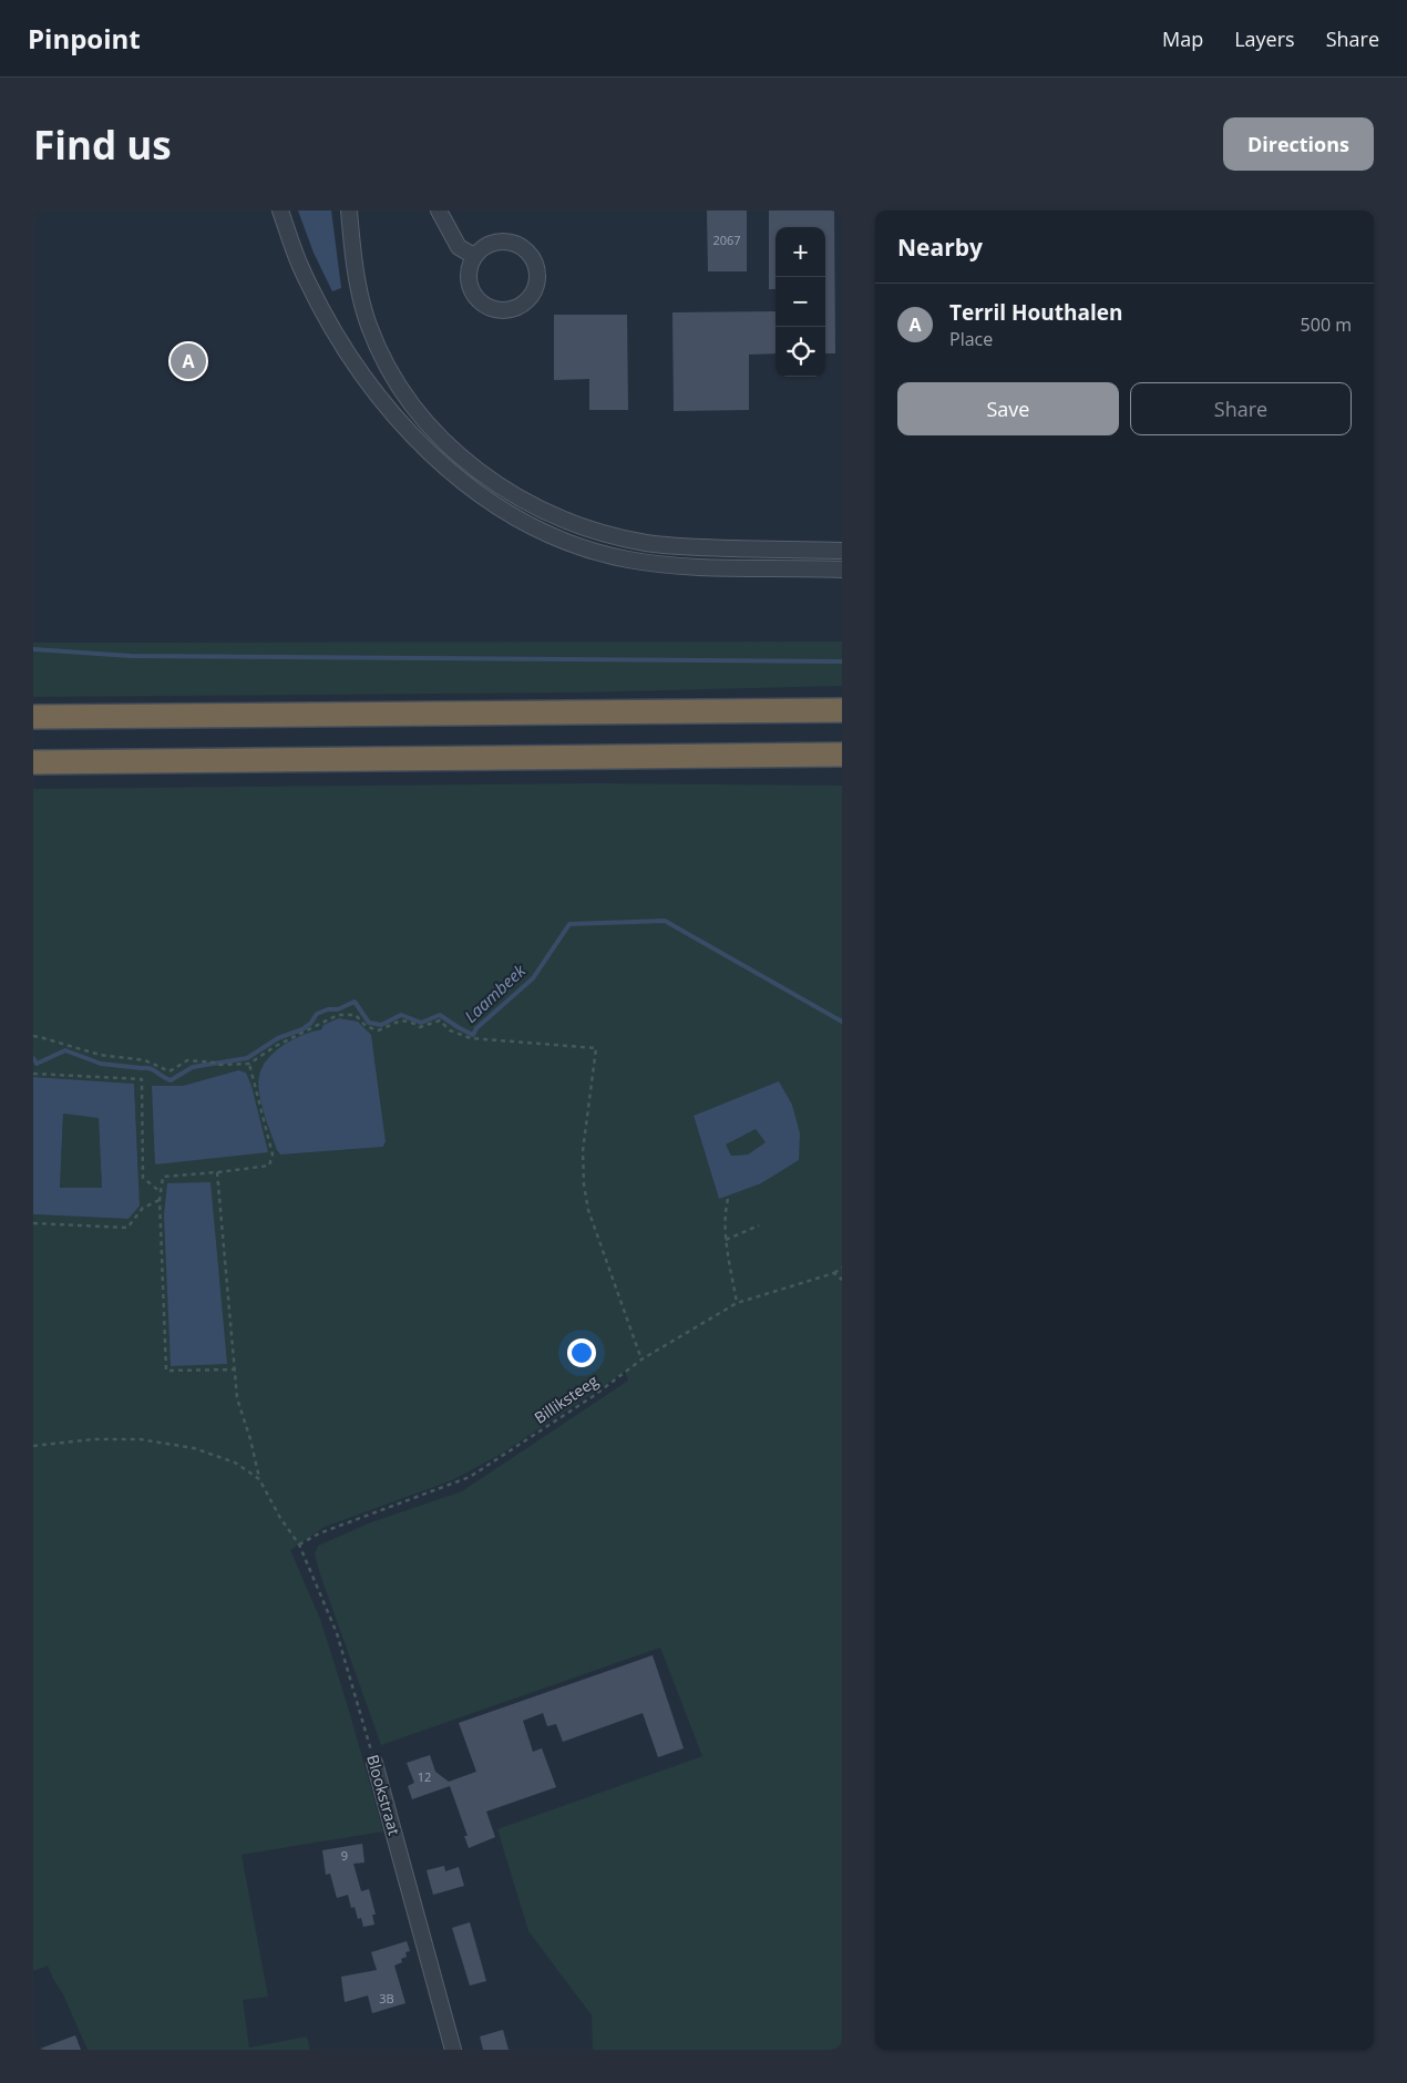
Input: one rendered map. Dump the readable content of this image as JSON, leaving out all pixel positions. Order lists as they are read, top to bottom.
{
  "streets": {
    "street": ["Blookstraat"],
    "path": ["Billiksteeg"]
  },
  "crossings": [
    ["Billiksteeg", "Blookstraat"]
  ],
  "water": ["Laambeek"],
  "house_numbers": [
    "2067",
    "12",
    "9",
    "3B"
  ],
  "page": {
    "header": "Pinpoint",
    "nav": ["Map", "Layers", "Share"],
    "buttons": [
      "Directions",
      ["Save", "Share"]
    ],
    "title": "Find us",
    "heading": "Nearby",
    "map_buttons": ["+", "−"],
    "list": [
      {
        "mark": "A",
        "name": "Terril Houthalen",
        "note": "Place",
        "value": "500 m"
      }
    ],
    "pins": "A"
  }
}
